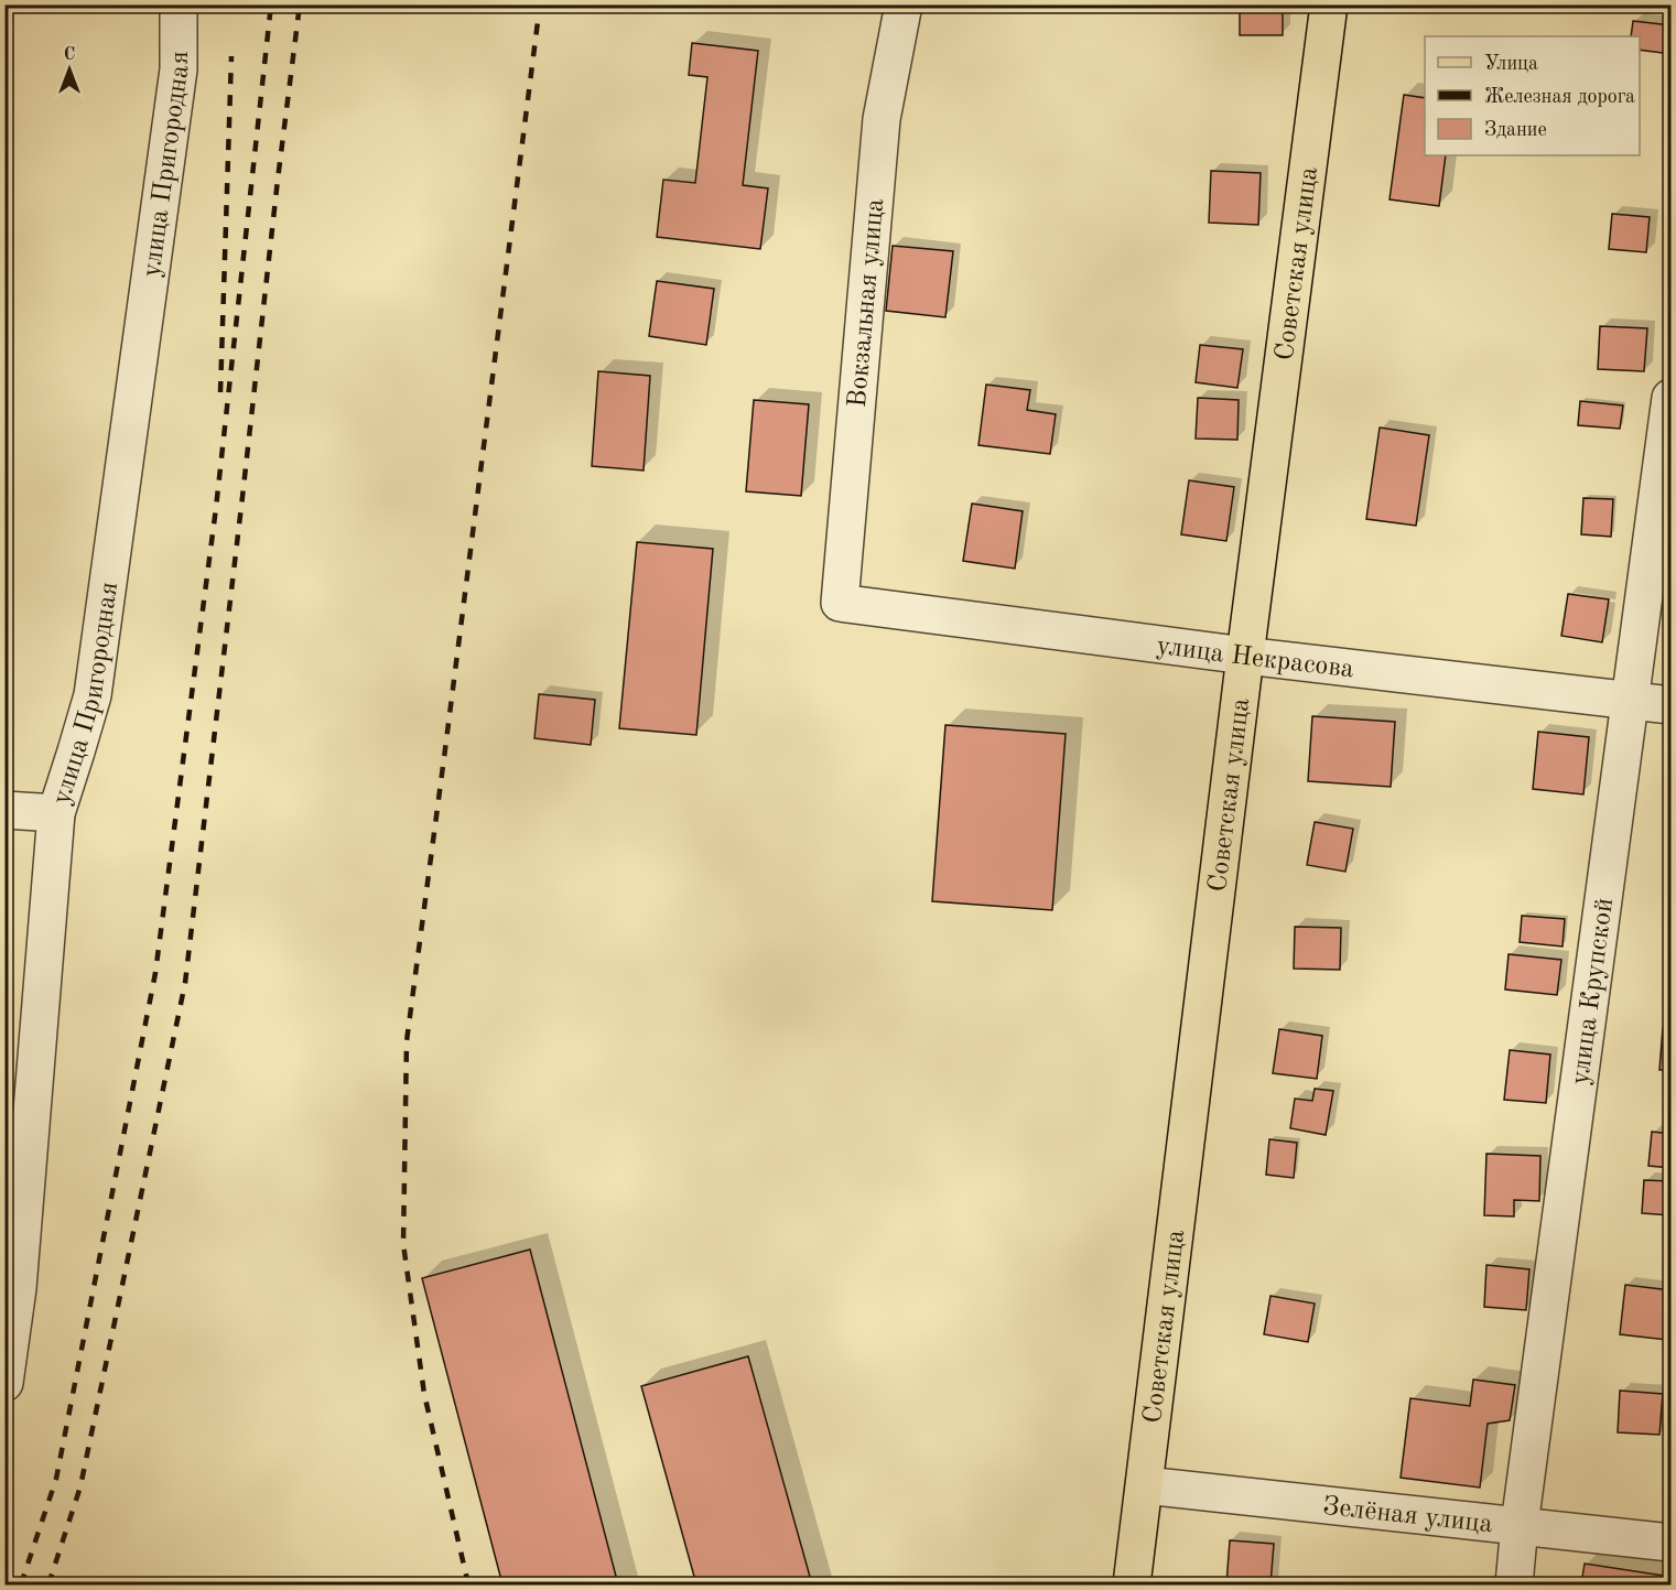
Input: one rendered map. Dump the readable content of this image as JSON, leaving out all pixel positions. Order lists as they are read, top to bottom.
{
  "streets": {
    "main road": ["Советская улица"],
    "street": [
      "улица Пригородная",
      "Вокзальная улица",
      "улица Некрасова",
      "улица Крупской",
      "Зелёная улица"
    ]
  },
  "crossings": [
    ["Советская улица", "улица Некрасова"],
    ["Советская улица", "Зелёная улица"],
    ["Вокзальная улица", "улица Некрасова"],
    ["улица Некрасова", "улица Крупской"],
    ["улица Крупской", "Зелёная улица"]
  ],
  "legend": ["Улица", "Железная дорога", "Здание"],
  "north": "top"
}
